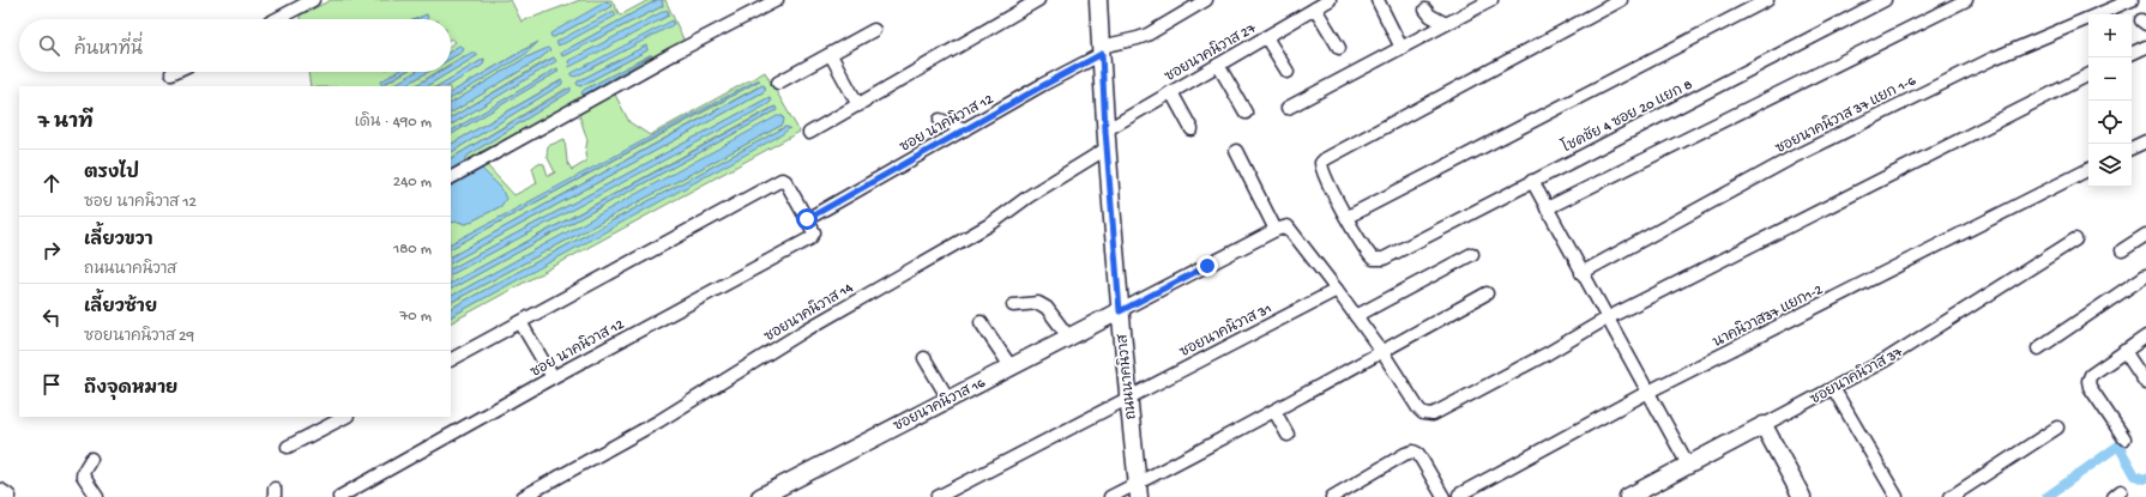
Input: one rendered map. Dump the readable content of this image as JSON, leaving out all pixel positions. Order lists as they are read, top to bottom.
{
  "streets": {
    "street": [
      "ซอยนาคนิวาส 27",
      "ซอยนาคนิวาส 37 แยก 1-6",
      "โชคชัย 4 ซอย 20 แยก 8",
      "ซอย นาคนิวาส 12",
      "ซอยนาคนิวาส 14",
      "นาคนิวาส37 แยก1-2",
      "ซอยนาคนิวาส 31",
      "ซอยนาคนิวาส 37",
      "ถนนนาคนิวาส",
      "ซอยนาคนิวาส 16"
    ]
  },
  "crossings": [
    ["ซอยนาคนิวาส 27", "ถนนนาคนิวาส"],
    ["ซอย นาคนิวาส 12", "ถนนนาคนิวาส"],
    ["ซอยนาคนิวาส 14", "ถนนนาคนิวาส"],
    ["ซอยนาคนิวาส 31", "ถนนนาคนิวาส"],
    ["ถนนนาคนิวาส", "ซอยนาคนิวาส 16"]
  ],
  "page": {
    "map_buttons": ["+", "−"],
    "search": "ค้นหาที่นี่",
    "heading": ["7 นาที", "เดิน · 490 m"],
    "list": [
      ["ตรงไป", "ซอย นาคนิวาส 12", "240 m"],
      ["เลี้ยวขวา", "ถนนนาคนิวาส", "180 m"],
      ["เลี้ยวซ้าย", "ซอยนาคนิวาส 29", "70 m"],
      "ถึงจุดหมาย"
    ]
  }
}
